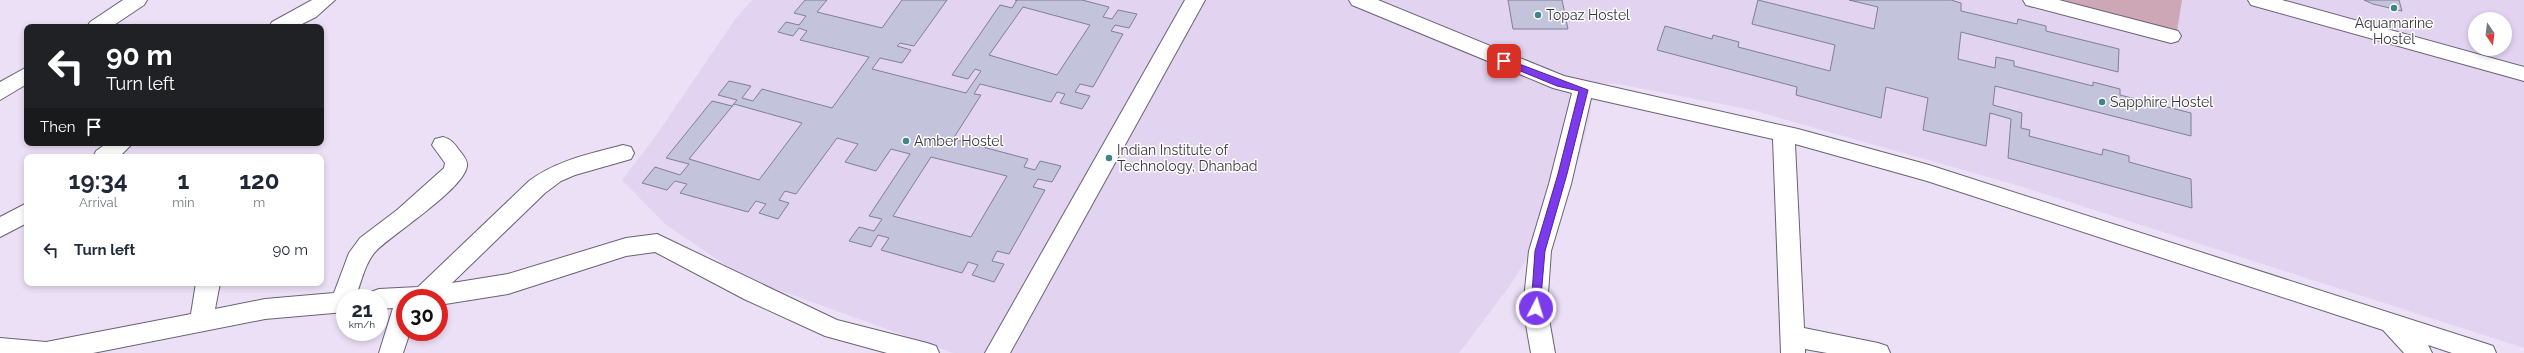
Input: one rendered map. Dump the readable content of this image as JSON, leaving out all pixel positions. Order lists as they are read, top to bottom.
{
  "places": [
    "Aquamarine Hostel",
    "Topaz Hostel",
    "Sapphire Hostel",
    "Amber Hostel",
    "Indian Institute of Technology, Dhanbad"
  ],
  "north": "bottom",
  "page": {
    "turn": ["90 m", "Turn left"],
    "then": "Then",
    "eta": [
      "19:34",
      "Arrival",
      "1",
      "min",
      "120",
      "m"
    ],
    "list": [
      {
        "name": "Turn left",
        "value": "90 m"
      }
    ],
    "speed": "21 km/h",
    "limit": "30"
  }
}
